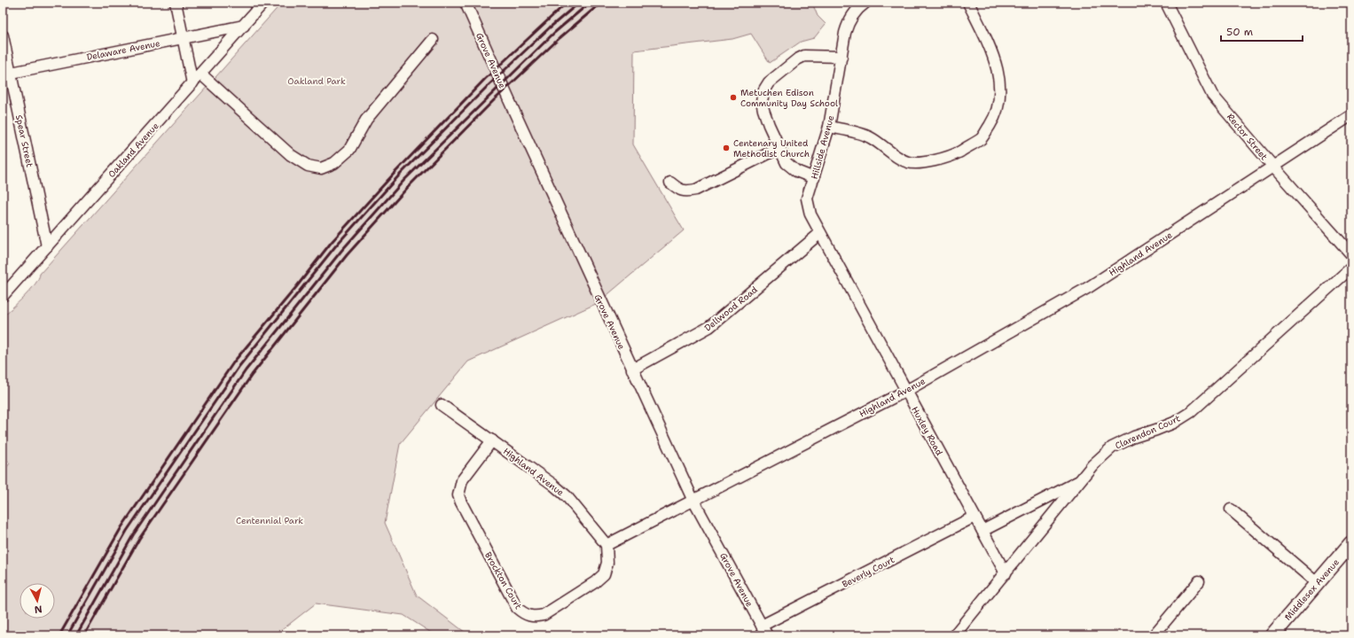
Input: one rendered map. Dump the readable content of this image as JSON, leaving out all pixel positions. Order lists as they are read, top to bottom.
{
  "streets": {
    "main road": ["Middlesex Avenue"],
    "street": [
      "Delaware Avenue",
      "Grove Avenue",
      "Rector Street",
      "Spear Street",
      "Hillside Avenue",
      "Oakland Avenue",
      "Highland Avenue",
      "Dellwood Road",
      "Huxley Road",
      "Clarendon Court",
      "Beverly Court",
      "Brockton Court"
    ]
  },
  "crossings": [
    ["Delaware Avenue", "Spear Street"],
    ["Delaware Avenue", "Oakland Avenue"],
    ["Grove Avenue", "Highland Avenue"],
    ["Grove Avenue", "Dellwood Road"],
    ["Grove Avenue", "Beverly Court"],
    ["Rector Street", "Highland Avenue"],
    ["Spear Street", "Oakland Avenue"],
    ["Hillside Avenue", "Dellwood Road"],
    ["Hillside Avenue", "Huxley Road"],
    ["Highland Avenue", "Huxley Road"],
    ["Highland Avenue", "Brockton Court"],
    ["Dellwood Road", "Huxley Road"],
    ["Huxley Road", "Clarendon Court"],
    ["Huxley Road", "Beverly Court"]
  ],
  "parks": ["Oakland Park", "Centennial Park"],
  "places": ["Metuchen Edison Community Day School", "Centenary United Methodist Church"],
  "scale_bar": "50 m",
  "north": "bottom"
}
